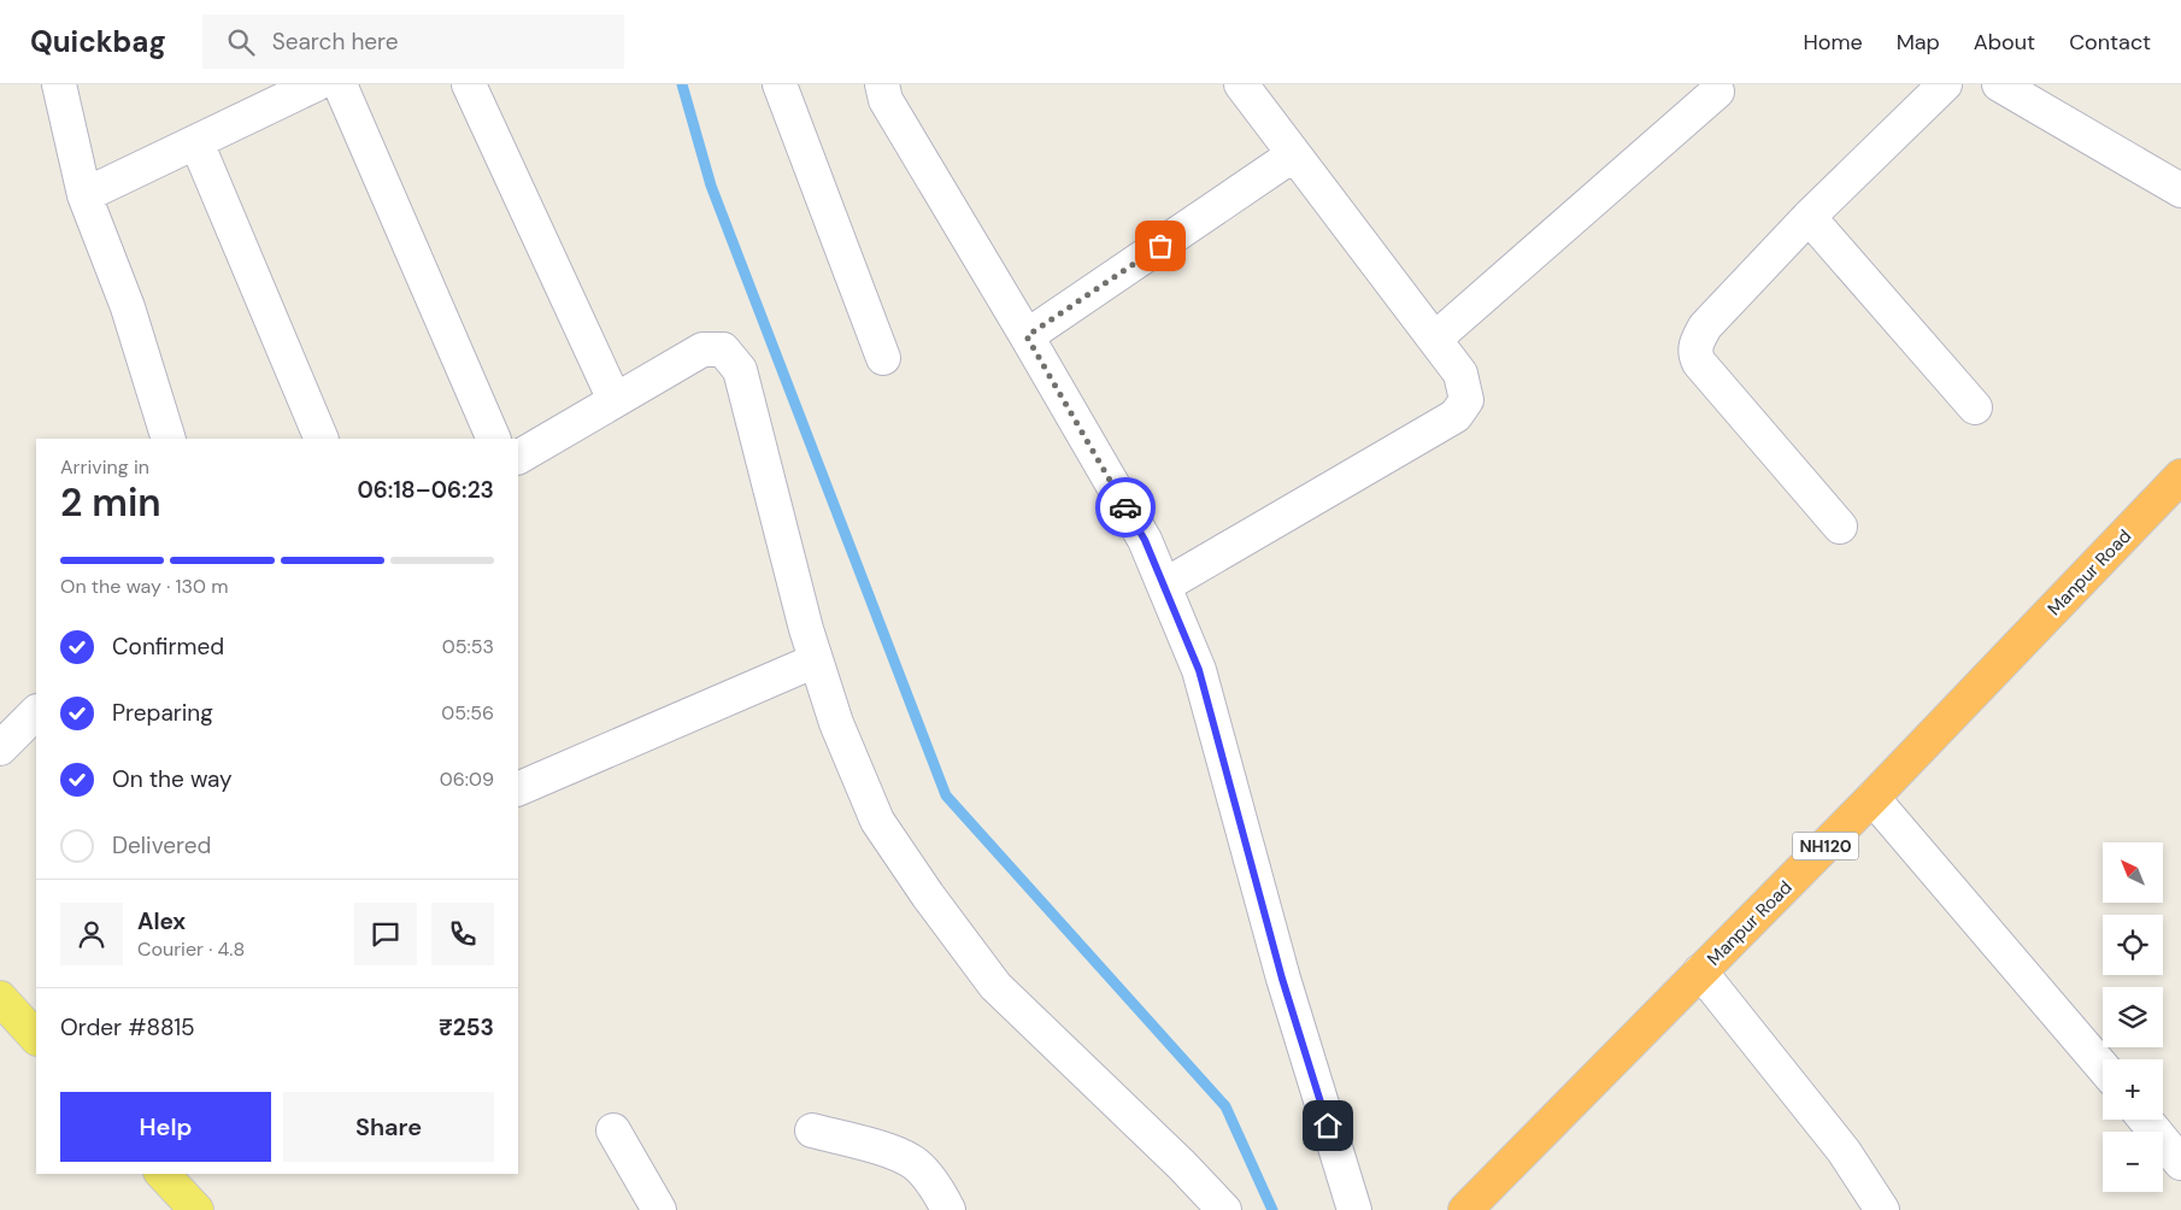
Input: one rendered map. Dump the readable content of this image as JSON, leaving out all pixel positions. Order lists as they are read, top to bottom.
{
  "streets": {
    "highway": ["Manpur Road", "NH120"]
  },
  "north": "top left",
  "page": {
    "header": "Quickbag",
    "search": "Search here",
    "nav": [
      "Home",
      "Map",
      "About",
      "Contact"
    ],
    "heading": ["2 min", "Arriving in", "06:18–06:23"],
    "panel": [
      "Alex",
      "Courier · 4.8",
      "Order #8815",
      "₹253"
    ],
    "bar": "On the way · 130 m",
    "list": [
      ["Confirmed", "05:53"],
      ["Preparing", "05:56"],
      ["On the way", "06:09"],
      "Delivered"
    ],
    "map_buttons": ["+", "−"],
    "buttons": ["Help", "Share"]
  }
}
